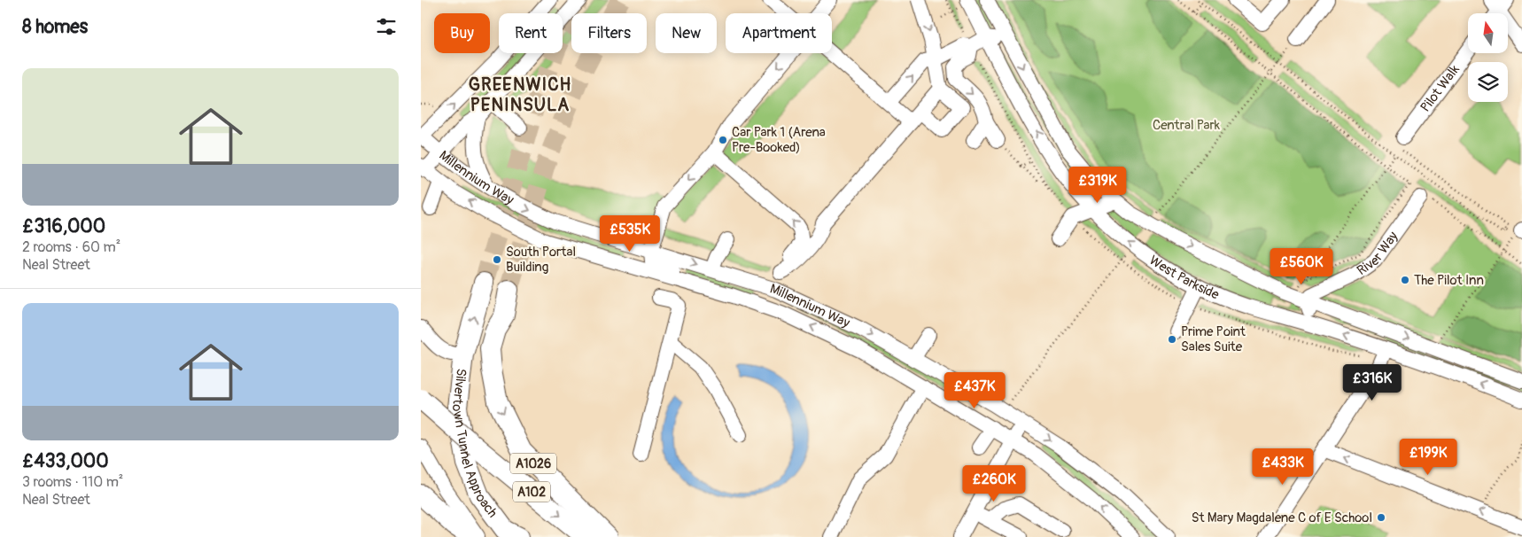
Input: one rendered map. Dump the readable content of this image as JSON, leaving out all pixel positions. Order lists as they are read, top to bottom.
{
  "streets": {
    "highway": ["Silvertown Tunnel Approach", "A1026", "A102"],
    "street": [
      "Pilot Walk",
      "Millennium Way",
      "River Way",
      "West Parkside"
    ]
  },
  "districts": ["GREENWICH PENINSULA"],
  "parks": ["Central Park"],
  "places": [
    "Car Park 1 (Arena Pre-Booked)",
    "South Portal Building",
    "The Pilot Inn",
    "Prime Point Sales Suite",
    "St Mary Magdalene C of E School"
  ],
  "north": "top",
  "page": {
    "heading": "8 homes",
    "chip": [
      "Buy",
      "Rent",
      "Filters",
      "New",
      "Apartment"
    ],
    "list": [
      {
        "name": "£316,000",
        "note": "2 rooms · 60 m² · Neal Street"
      },
      {
        "name": "£433,000",
        "note": "3 rooms · 110 m² · Neal Street"
      }
    ],
    "price": [
      "£319K",
      "£535K",
      "£560K",
      "£316K",
      "£437K",
      "£199K",
      "£433K",
      "£260K"
    ]
  }
}
